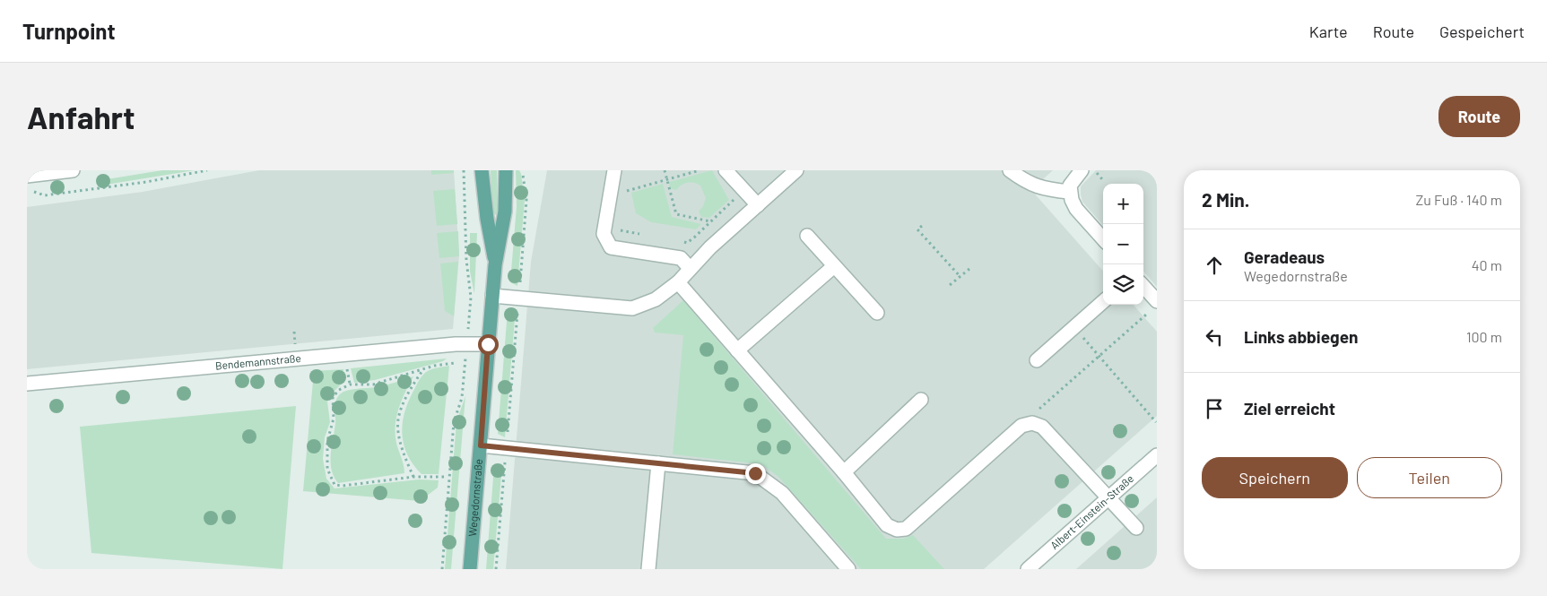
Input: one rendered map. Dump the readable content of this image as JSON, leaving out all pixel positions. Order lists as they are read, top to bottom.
{
  "streets": {
    "main road": ["Wegedornstraße"],
    "street": ["Bendemannstraße", "Albert-Einstein-Straße"]
  },
  "crossings": [
    ["Bendemannstraße", "Wegedornstraße"]
  ],
  "page": {
    "header": "Turnpoint",
    "nav": ["Karte", "Route", "Gespeichert"],
    "buttons": [
      "Route",
      ["Speichern", "Teilen"]
    ],
    "title": "Anfahrt",
    "heading": ["2 Min.", "Zu Fuß · 140 m"],
    "map_buttons": ["+", "−"],
    "list": [
      ["Geradeaus", "Wegedornstraße", "40 m"],
      ["Links abbiegen", "100 m"],
      "Ziel erreicht"
    ]
  }
}
